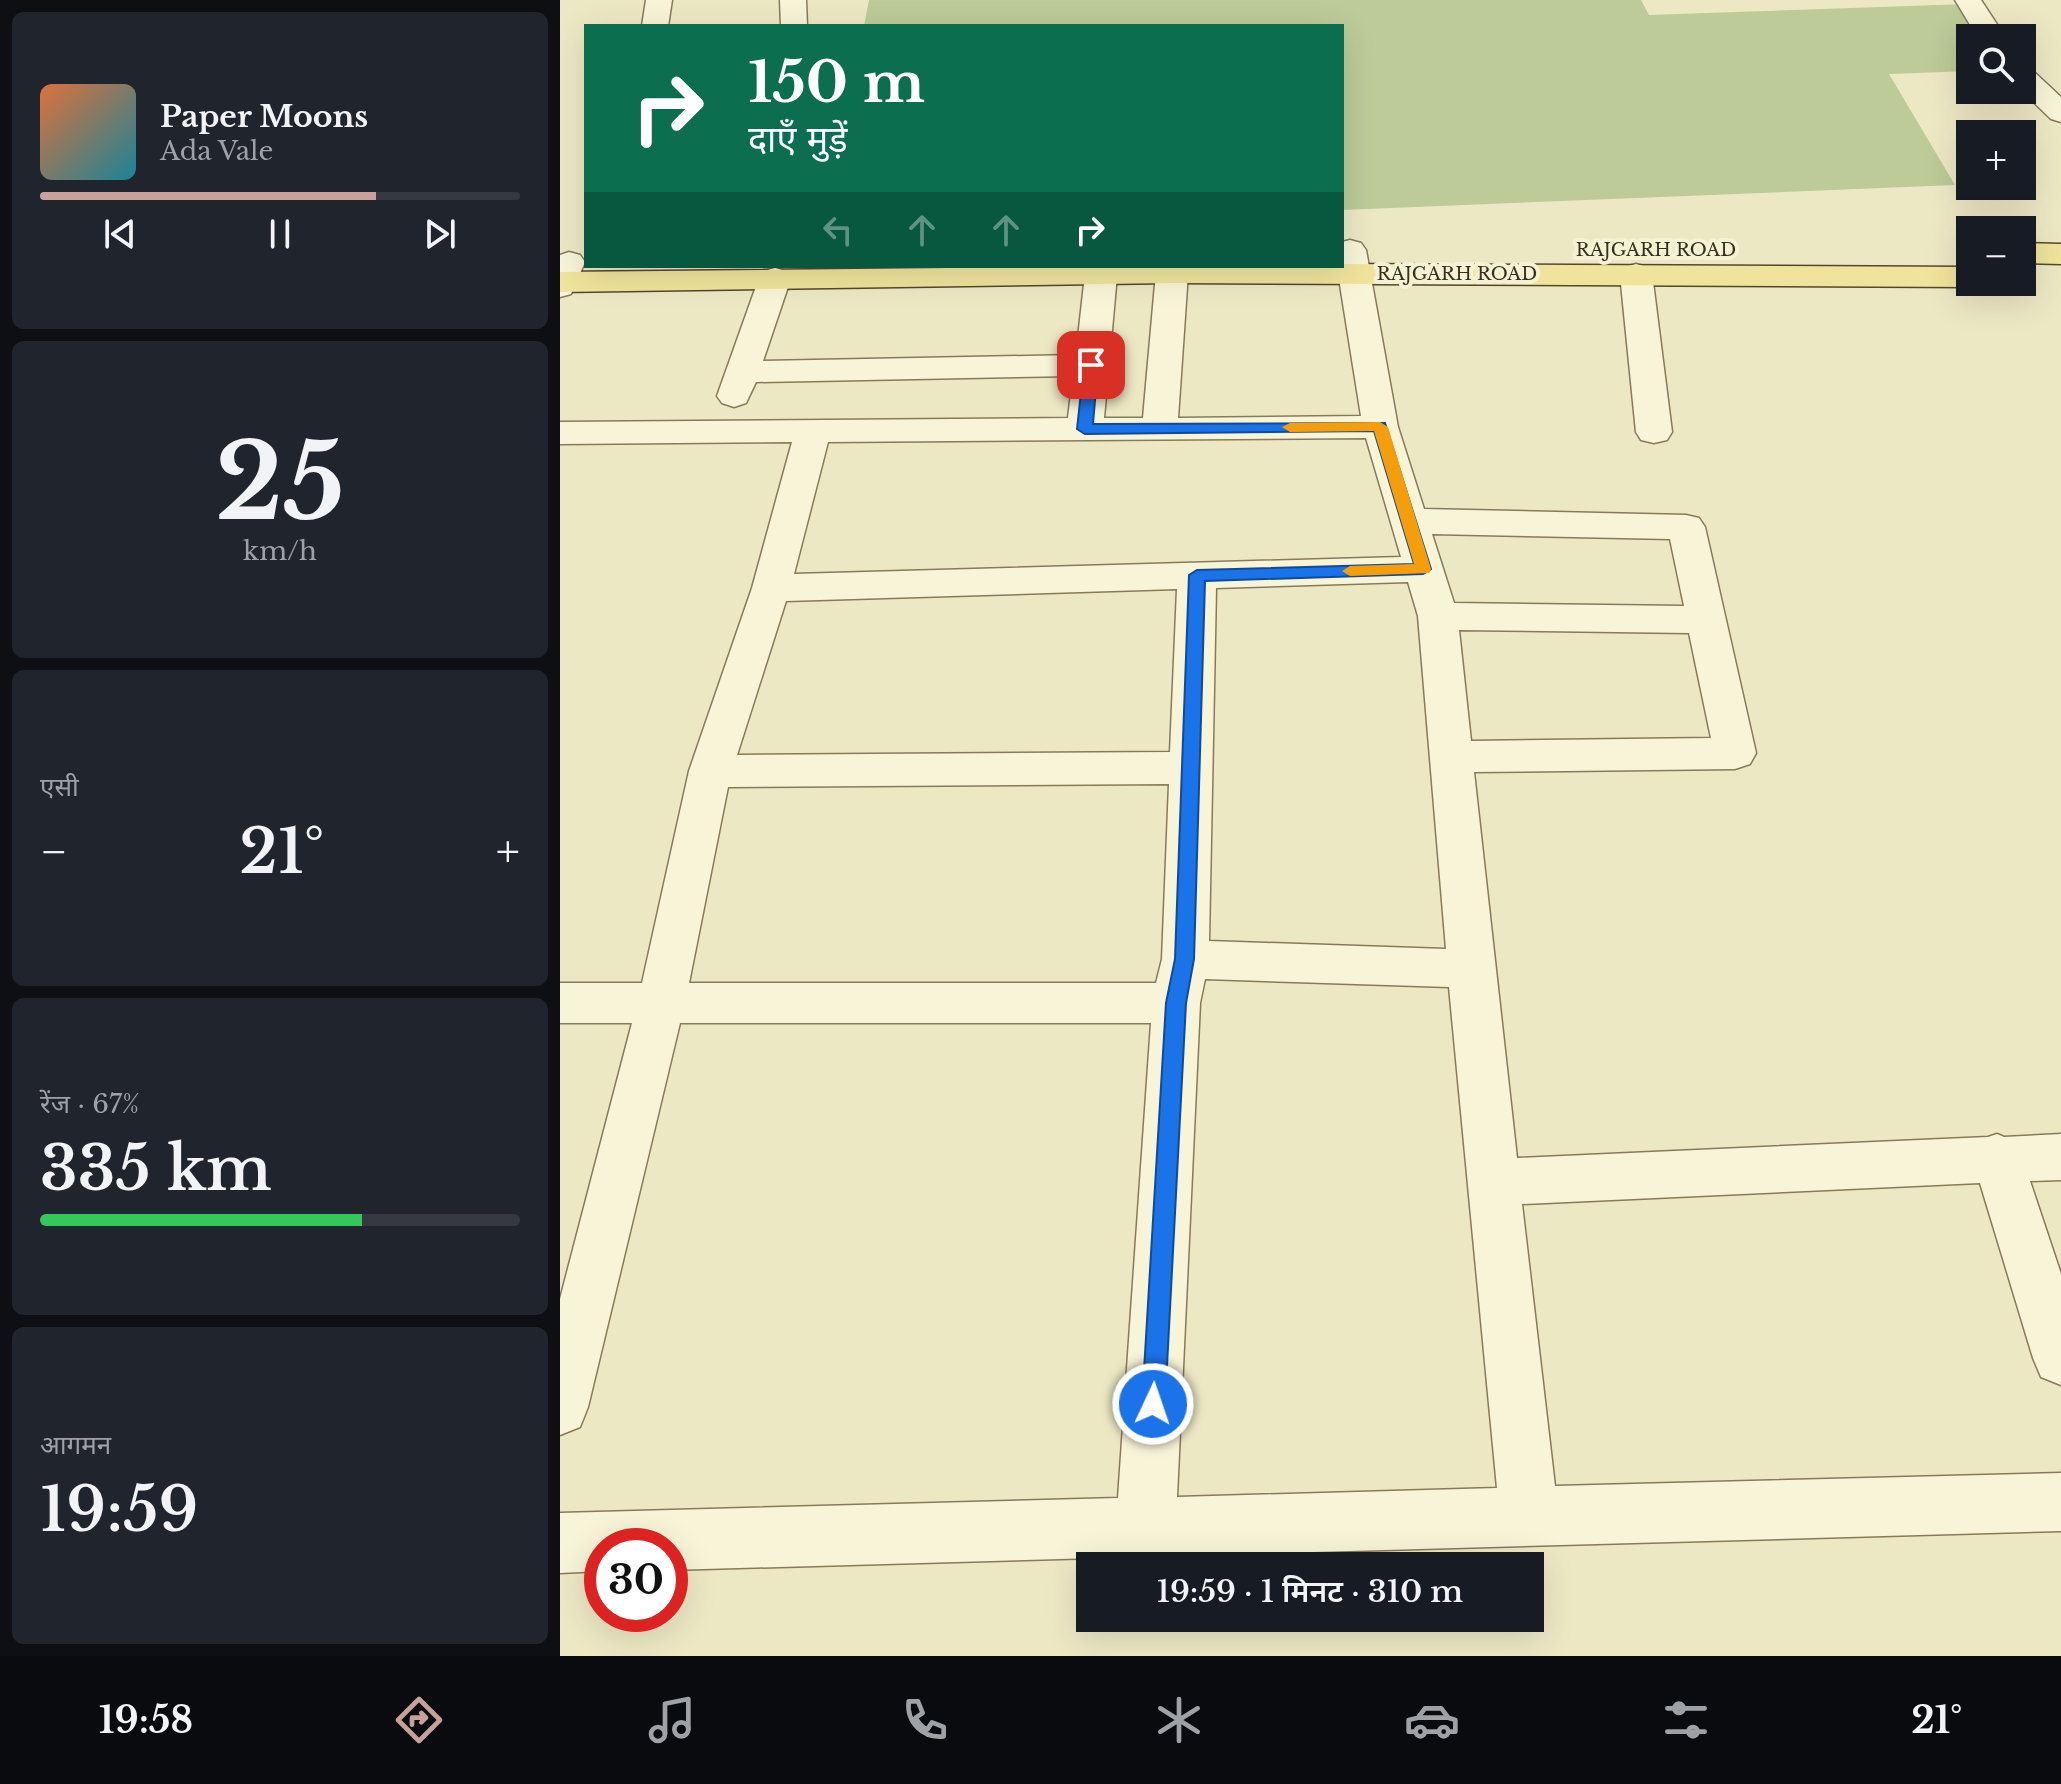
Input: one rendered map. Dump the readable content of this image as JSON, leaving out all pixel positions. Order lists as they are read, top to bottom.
{
  "streets": {
    "main road": ["RAJGARH ROAD"]
  },
  "page": {
    "map_buttons": ["+", "−"],
    "turn": ["150 m", "दाएँ मुड़ें"],
    "song": ["Paper Moons", "Ada Vale"],
    "tile": [
      ["25", "km/h"],
      "एसी",
      ["रेंज · 67%", "335 km"],
      ["आगमन", "19:59"]
    ],
    "heat": ["−", "21°", "+"],
    "limit": "30",
    "trip": "19:59 · 1 मिनट · 310 m",
    "tabs": ["19:58", "21°"]
  }
}
